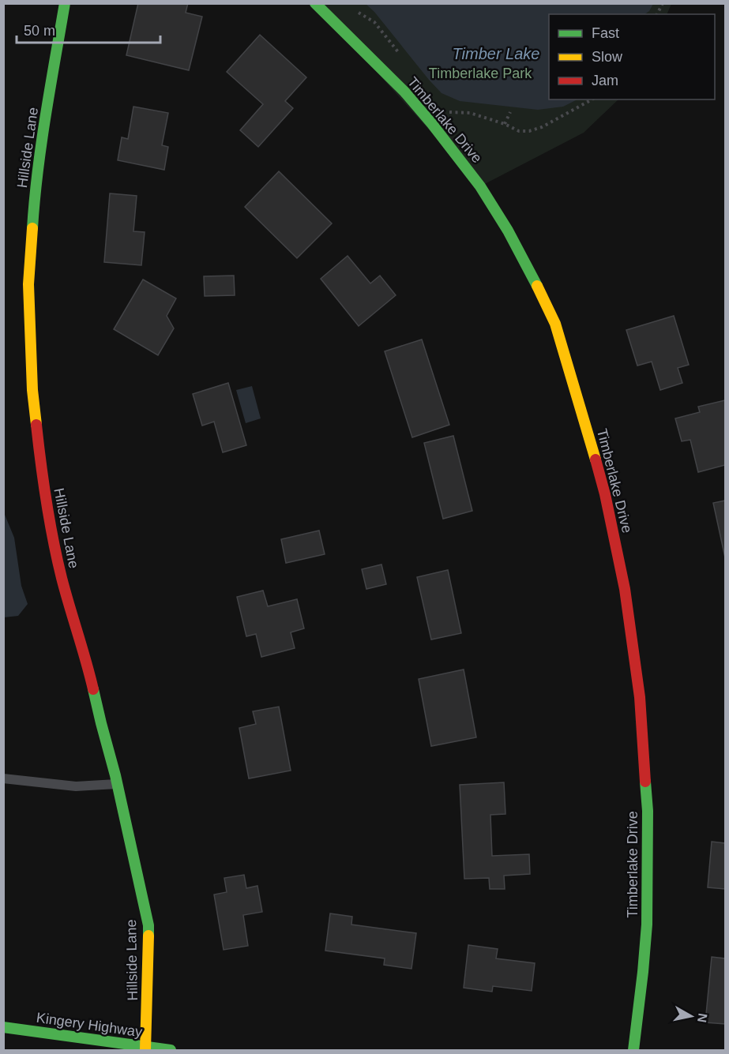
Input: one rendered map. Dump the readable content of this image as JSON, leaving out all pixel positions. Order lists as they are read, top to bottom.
{
  "streets": {
    "street": ["Timberlake Drive", "Hillside Lane", "Kingery Highway"]
  },
  "crossings": [
    ["Hillside Lane", "Kingery Highway"]
  ],
  "water": ["Timber Lake"],
  "parks": ["Timberlake Park"],
  "legend": ["Fast", "Slow", "Jam"],
  "scale_bar": "50 m",
  "north": "right"
}
